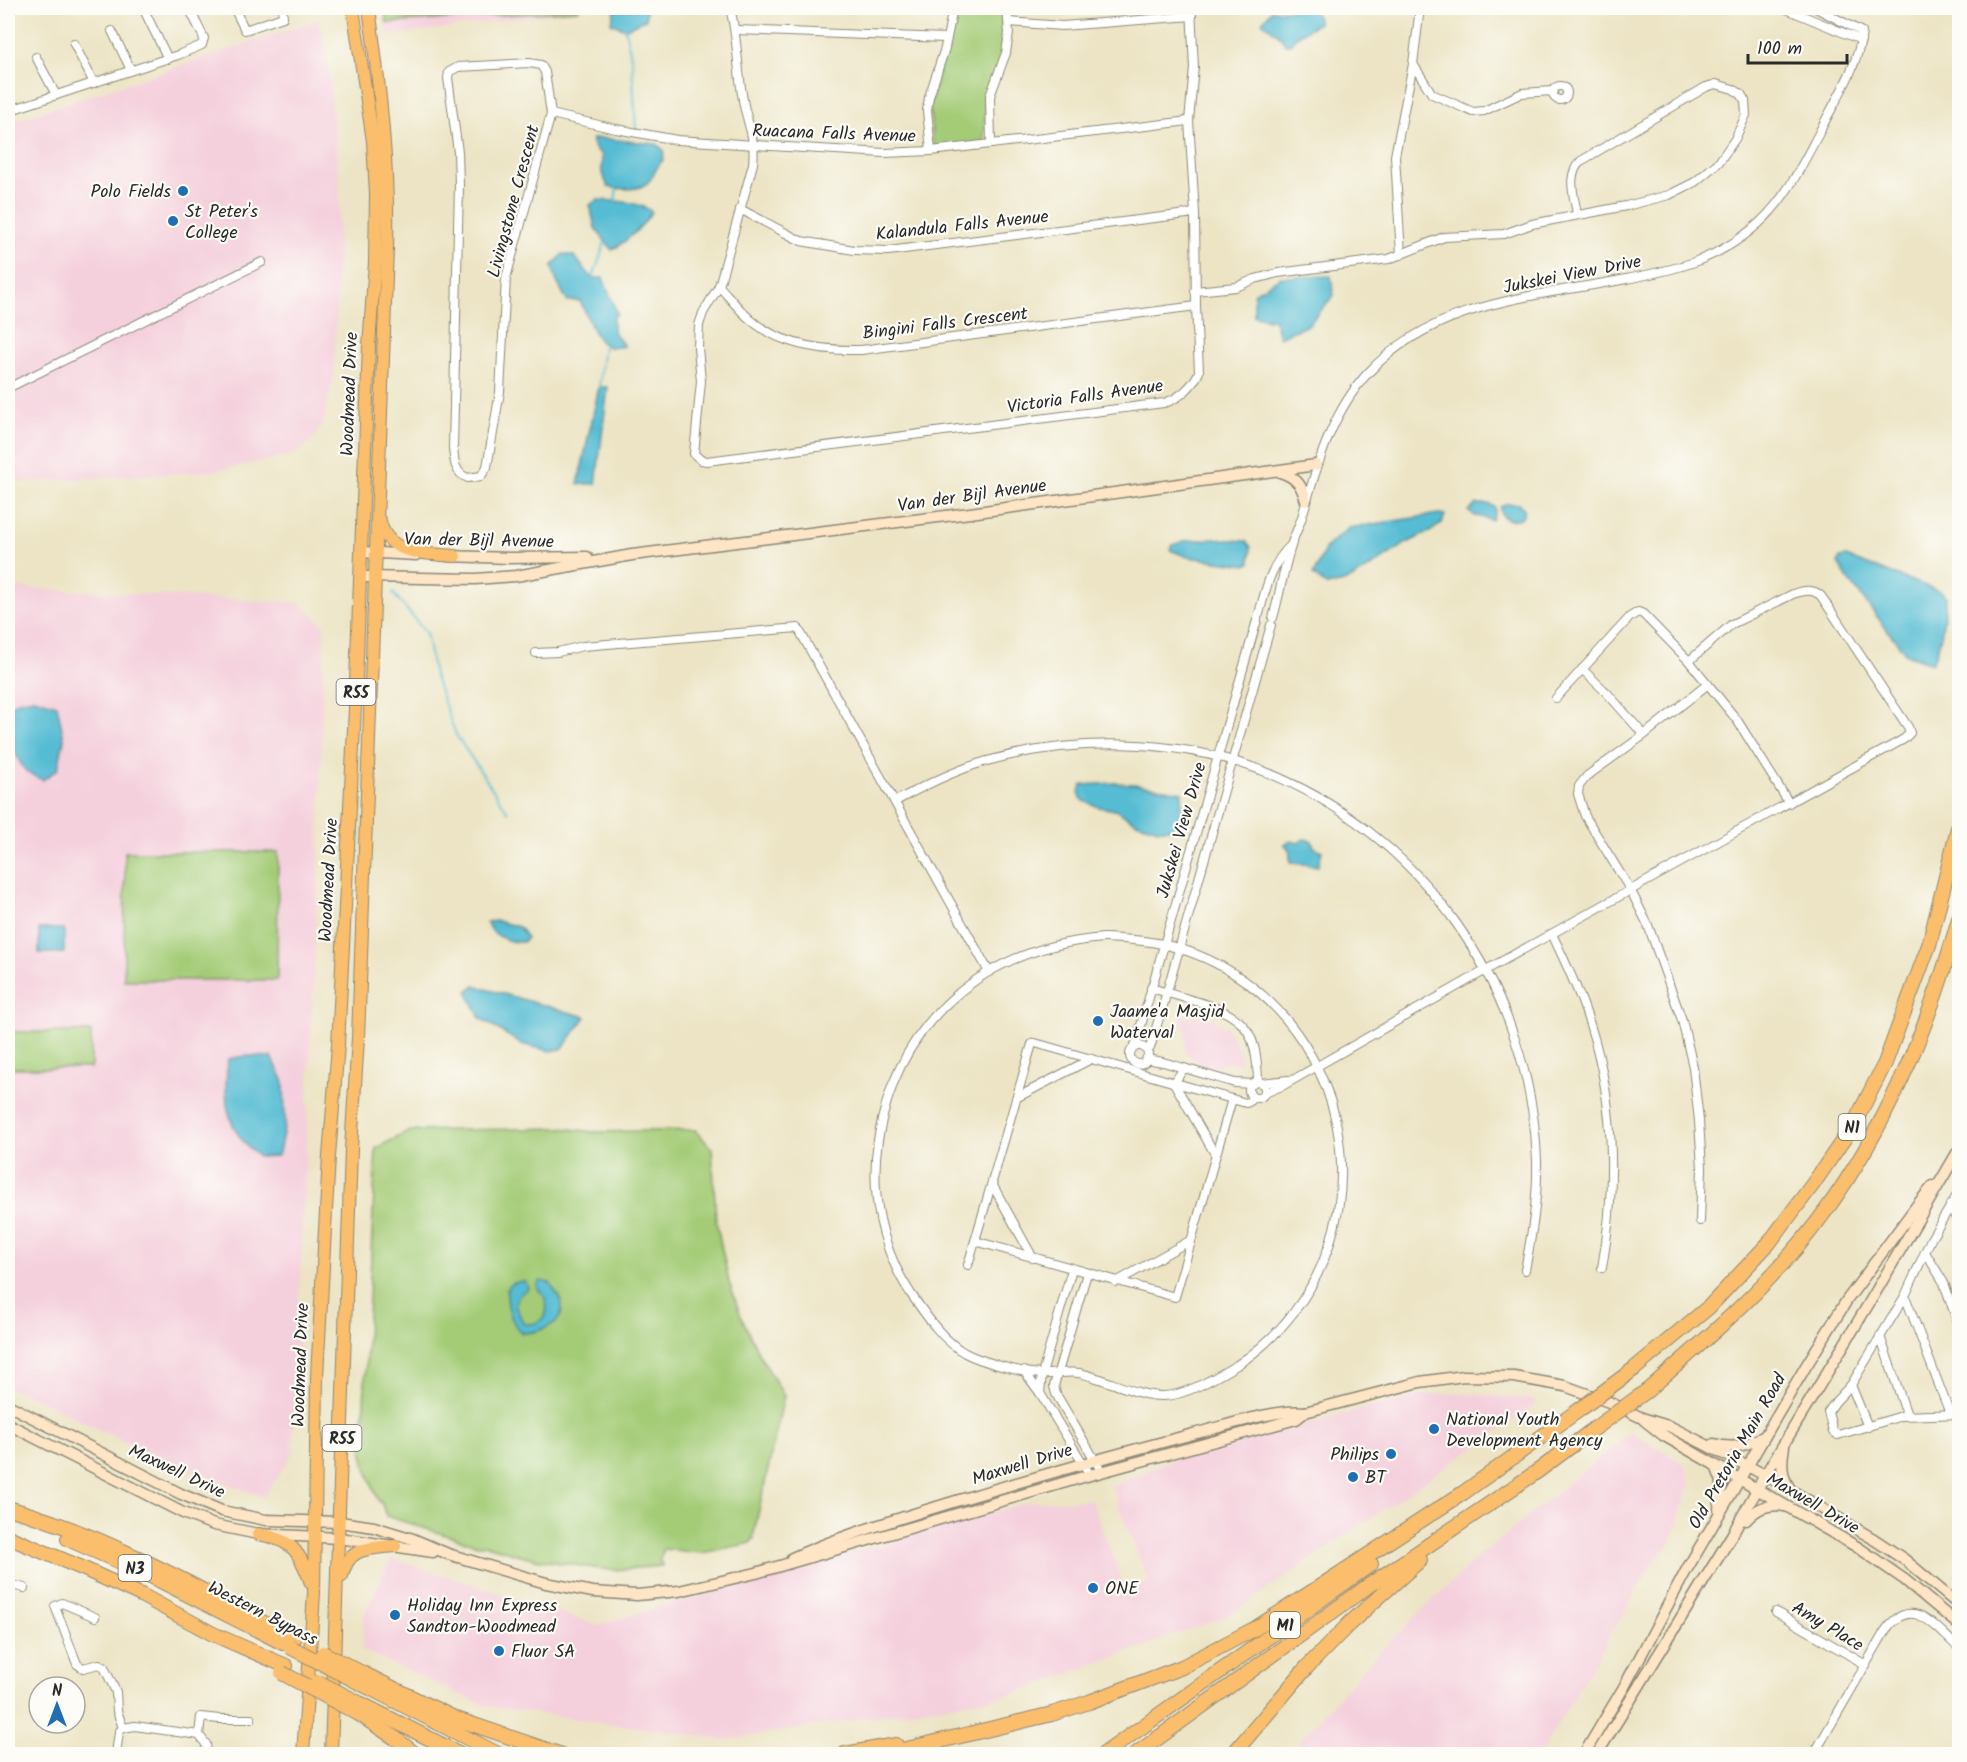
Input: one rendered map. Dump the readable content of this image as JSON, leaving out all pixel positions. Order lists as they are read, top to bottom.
{
  "streets": {
    "highway": [
      "N1",
      "N3",
      "Western Bypass",
      "M1"
    ],
    "main road": [
      "Woodmead Drive",
      "Van der Bijl Avenue",
      "R55",
      "Old Pretoria Main Road",
      "Maxwell Drive"
    ],
    "street": [
      "Ruacana Falls Avenue",
      "Livingstone Crescent",
      "Kalandula Falls Avenue",
      "Jukskei View Drive",
      "Bingini Falls Crescent",
      "Victoria Falls Avenue",
      "Amy Place"
    ]
  },
  "crossings": [
    ["Ruacana Falls Avenue", "Livingstone Crescent"],
    ["Ruacana Falls Avenue", "Victoria Falls Avenue"],
    ["Kalandula Falls Avenue", "Victoria Falls Avenue"],
    ["Jukskei View Drive", "Van der Bijl Avenue"],
    ["Bingini Falls Crescent", "Victoria Falls Avenue"],
    ["Woodmead Drive", "Van der Bijl Avenue"],
    ["Woodmead Drive", "Maxwell Drive"],
    ["N1", "M1"],
    ["Old Pretoria Main Road", "Maxwell Drive"]
  ],
  "places": [
    "Polo Fields",
    "St Peter's College",
    "Jaame'a Masjid Waterval",
    "National Youth Development Agency",
    "Philips",
    "BT",
    "ONE",
    "Holiday Inn Express Sandton-Woodmead",
    "Fluor SA"
  ],
  "scale_bar": "100 m",
  "north": "top"
}
